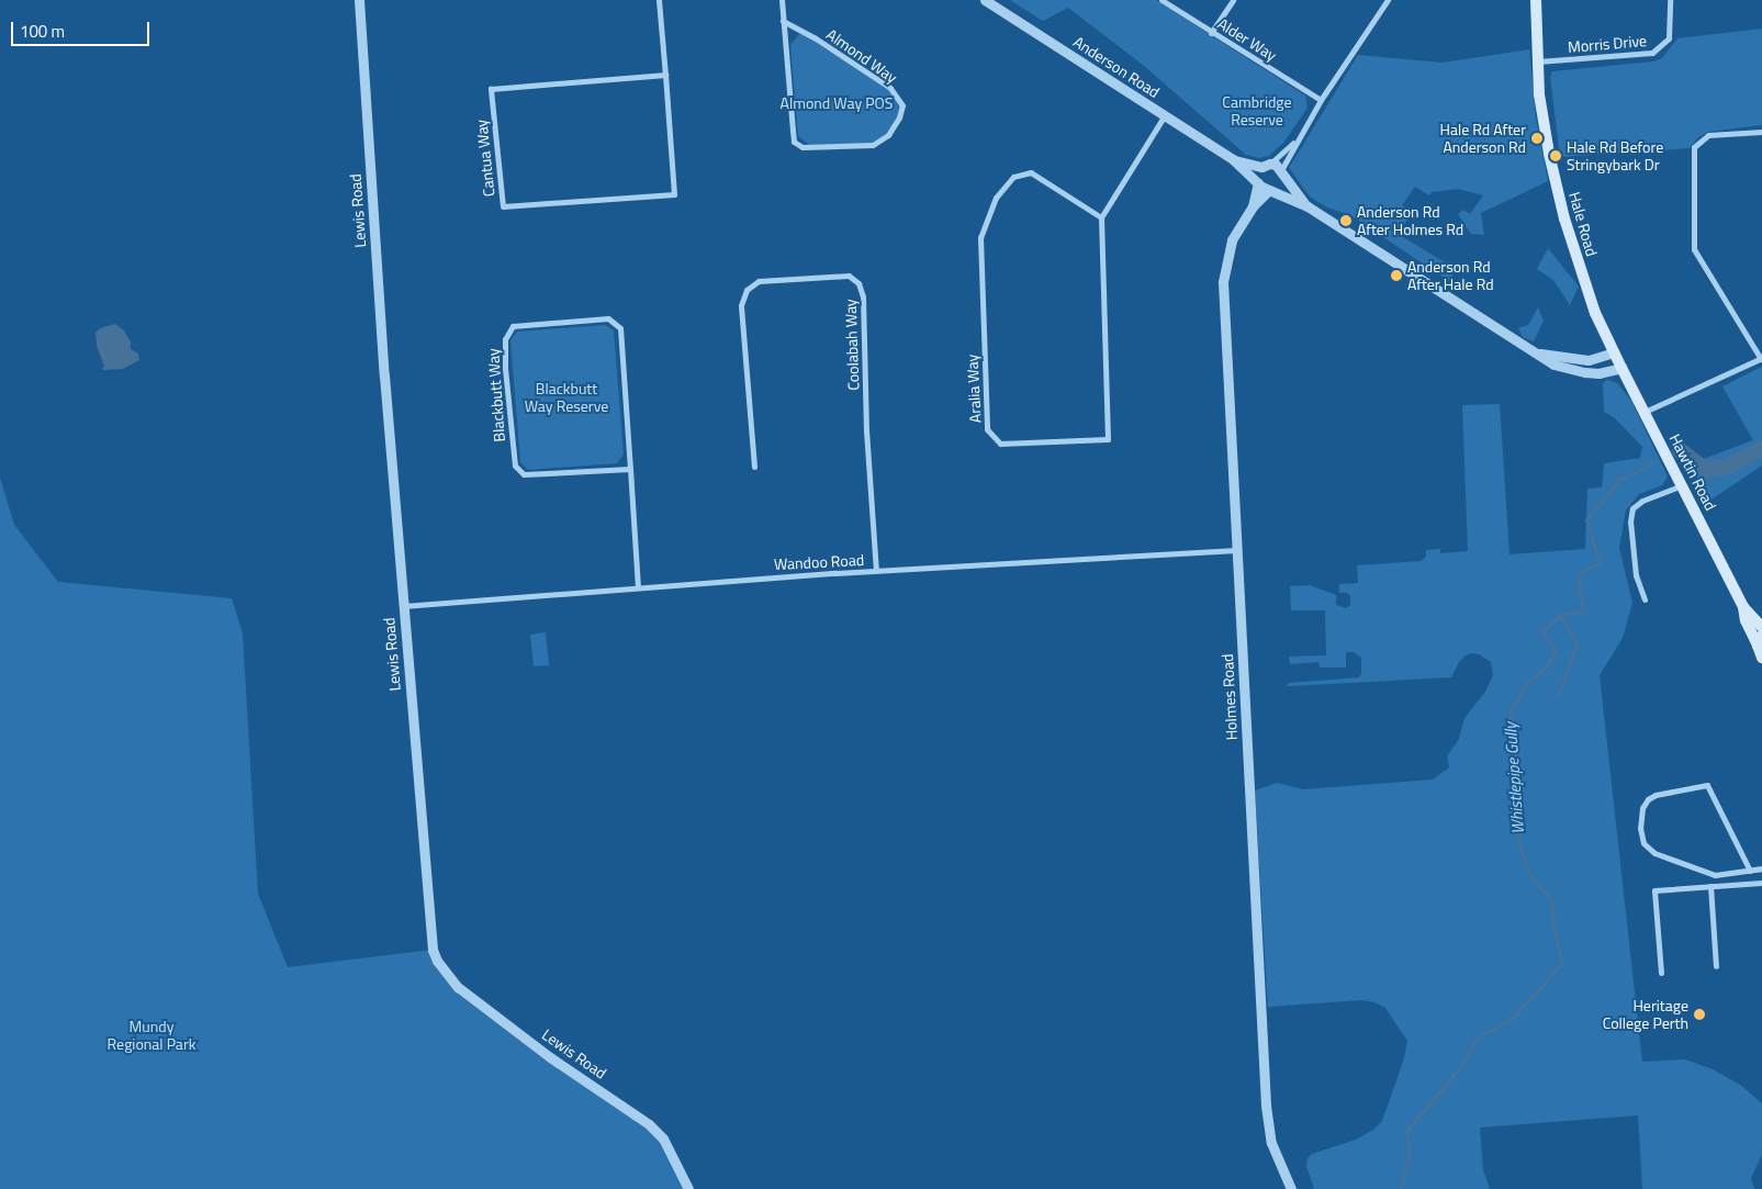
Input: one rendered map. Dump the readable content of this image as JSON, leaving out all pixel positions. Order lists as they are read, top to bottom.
{
  "streets": {
    "main road": ["Hale Road", "Hawtin Road"],
    "street": [
      "Alder Way",
      "Morris Drive",
      "Almond Way",
      "Anderson Road",
      "Cantua Way",
      "Lewis Road",
      "Coolabah Way",
      "Aralia Way",
      "Blackbutt Way",
      "Wandoo Road",
      "Holmes Road"
    ]
  },
  "crossings": [
    ["Morris Drive", "Hale Road"],
    ["Anderson Road", "Hale Road"],
    ["Anderson Road", "Hawtin Road"],
    ["Anderson Road", "Holmes Road"],
    ["Lewis Road", "Wandoo Road"],
    ["Hale Road", "Hawtin Road"],
    ["Coolabah Way", "Wandoo Road"],
    ["Blackbutt Way", "Wandoo Road"],
    ["Wandoo Road", "Holmes Road"]
  ],
  "water": ["Whistlepipe Gully"],
  "parks": [
    "Cambridge Reserve",
    "Almond Way POS",
    "Blackbutt Way Reserve",
    "Mundy Regional Park"
  ],
  "places": [
    "Hale Rd After Anderson Rd",
    "Hale Rd Before Stringybark Dr",
    "Anderson Rd After Holmes Rd",
    "Anderson Rd After Hale Rd",
    "Heritage College Perth"
  ],
  "scale_bar": "100 m"
}
